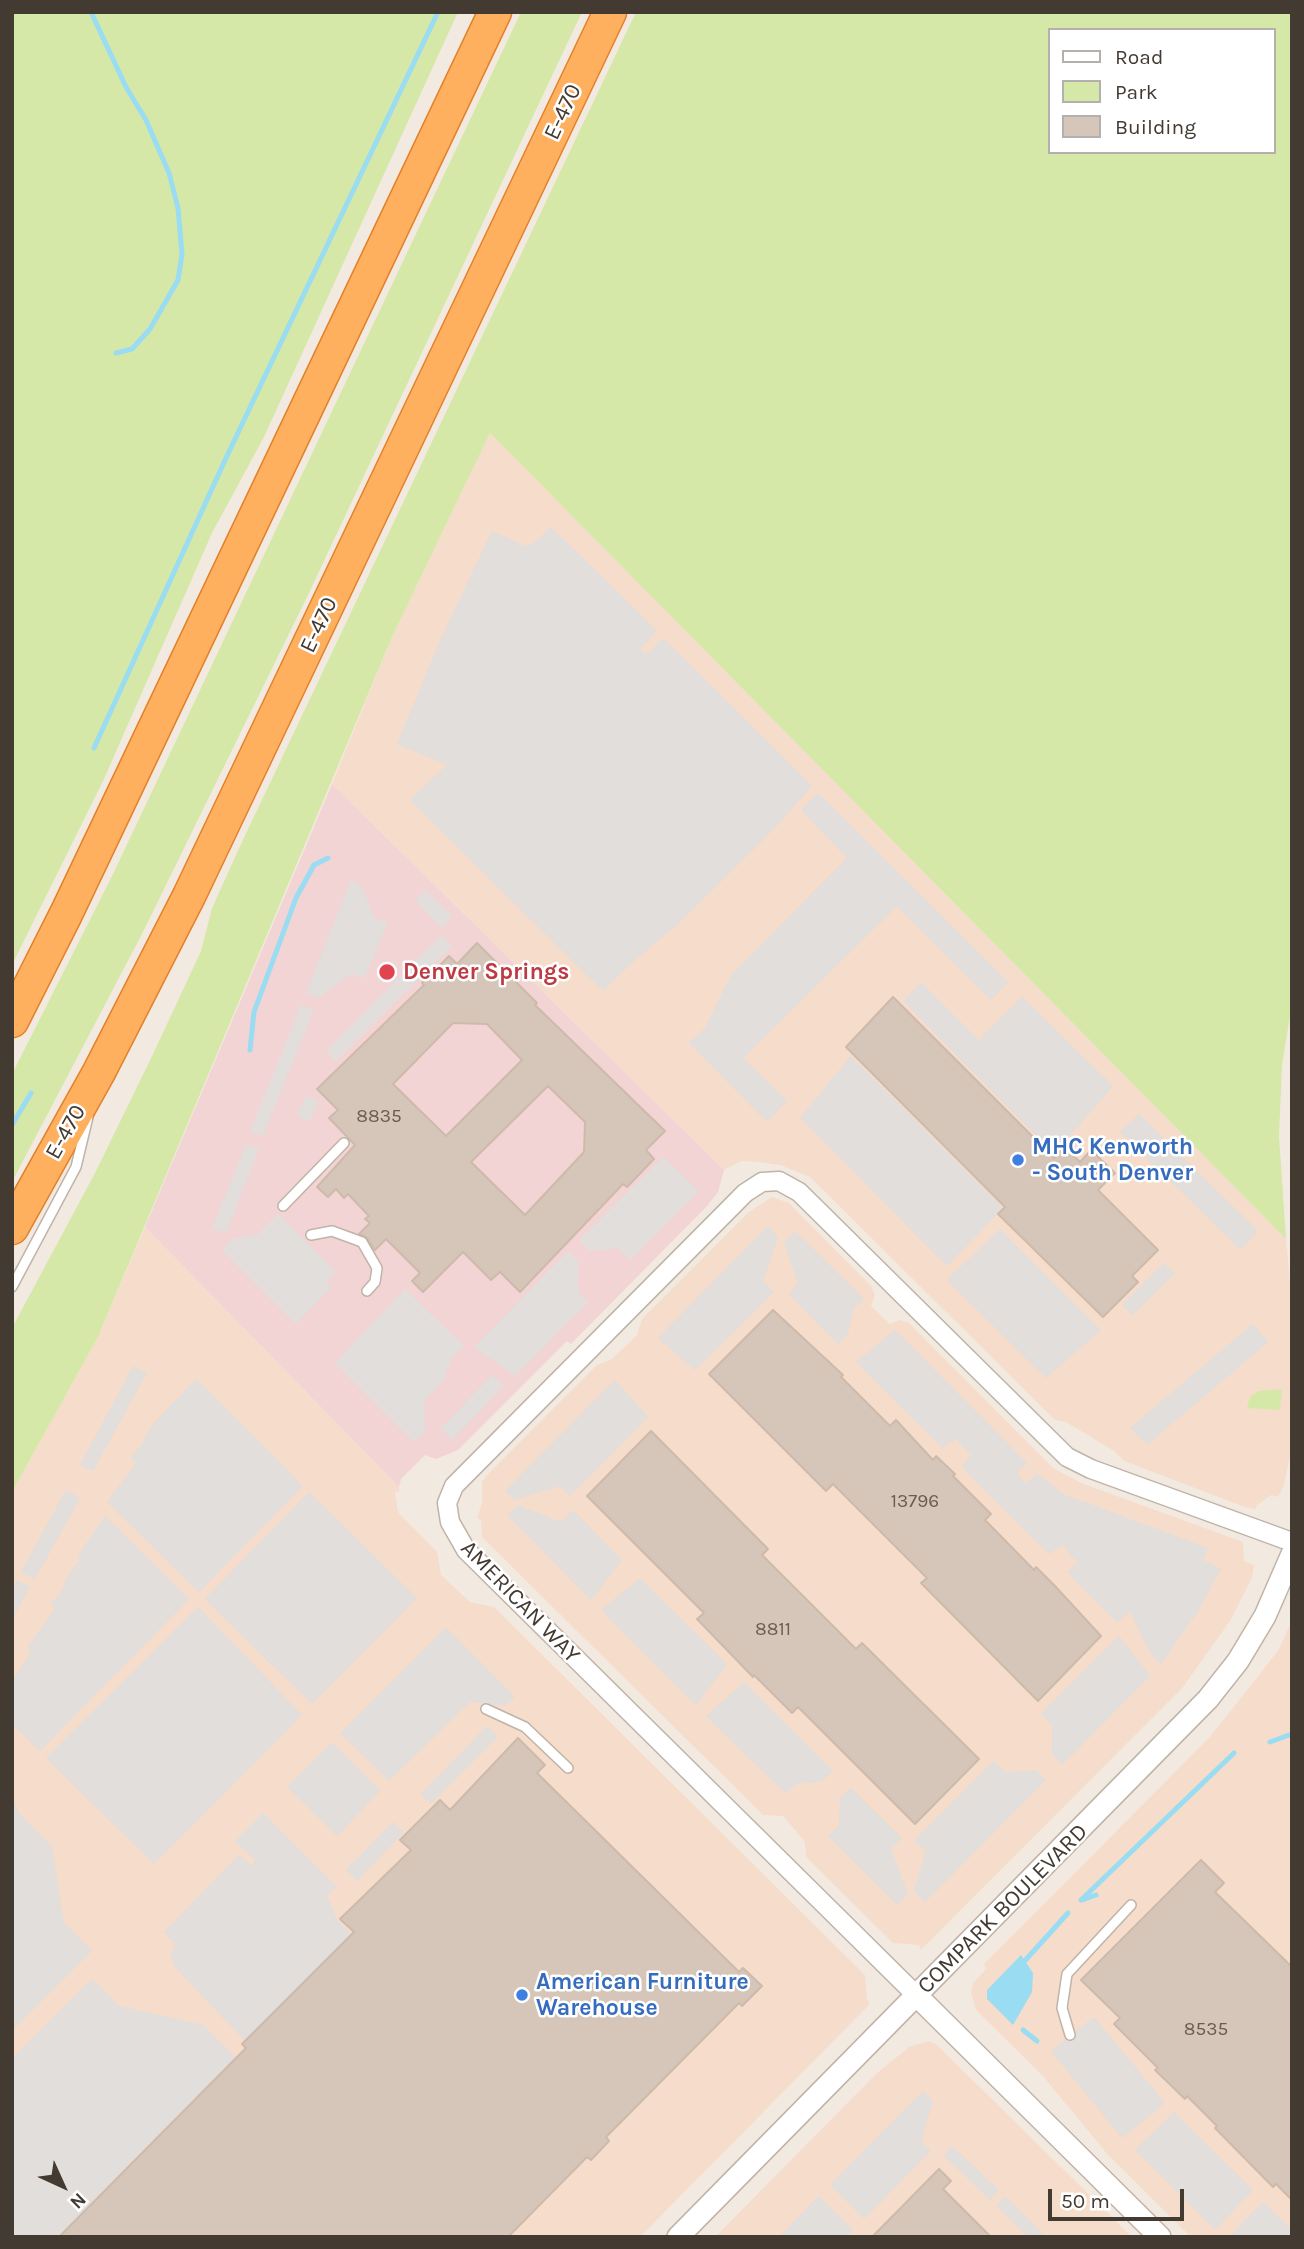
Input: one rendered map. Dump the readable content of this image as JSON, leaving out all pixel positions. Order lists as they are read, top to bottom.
{
  "streets": {
    "highway": ["E-470"],
    "street": ["AMERICAN WAY", "COMPARK BOULEVARD"]
  },
  "crossings": [
    ["AMERICAN WAY", "COMPARK BOULEVARD"]
  ],
  "places": ["Denver Springs", "MHC Kenworth - South Denver", "American Furniture Warehouse"],
  "house_numbers": [
    "8835",
    "13796",
    "8811",
    "8535"
  ],
  "legend": ["Road", "Park", "Building"],
  "scale_bar": "50 m",
  "north": "bottom right"
}
